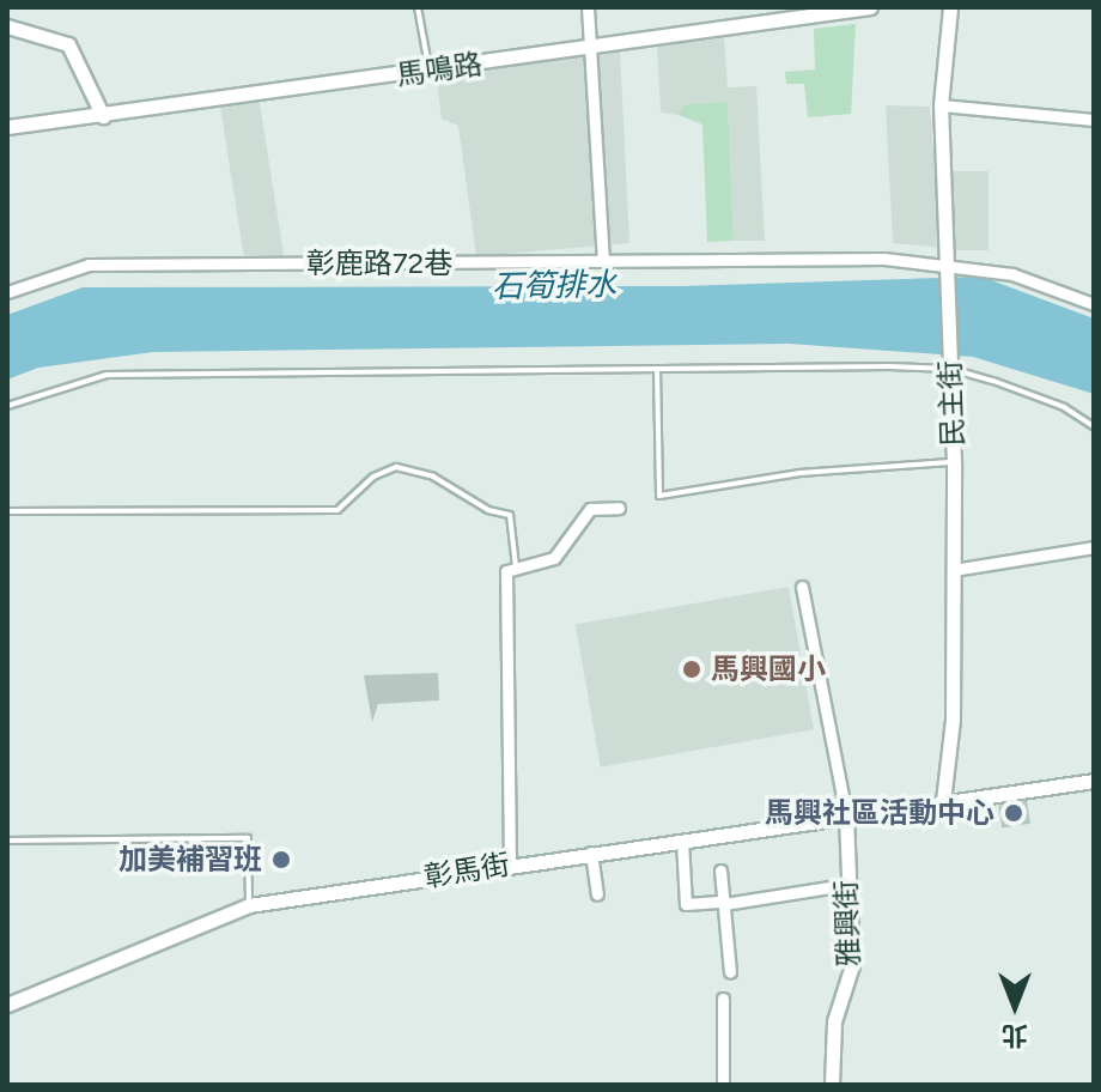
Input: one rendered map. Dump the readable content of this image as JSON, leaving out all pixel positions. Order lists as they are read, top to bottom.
{
  "streets": {
    "street": [
      "馬鳴路",
      "彰鹿路72巷",
      "民主街",
      "彰馬街",
      "雅興街"
    ]
  },
  "crossings": [
    ["彰鹿路72巷", "民主街"],
    ["民主街", "彰馬街"],
    ["彰馬街", "雅興街"]
  ],
  "water": ["石筍排水"],
  "places": ["馬興國小", "馬興社區活動中心", "加美補習班"],
  "north": "bottom"
}
